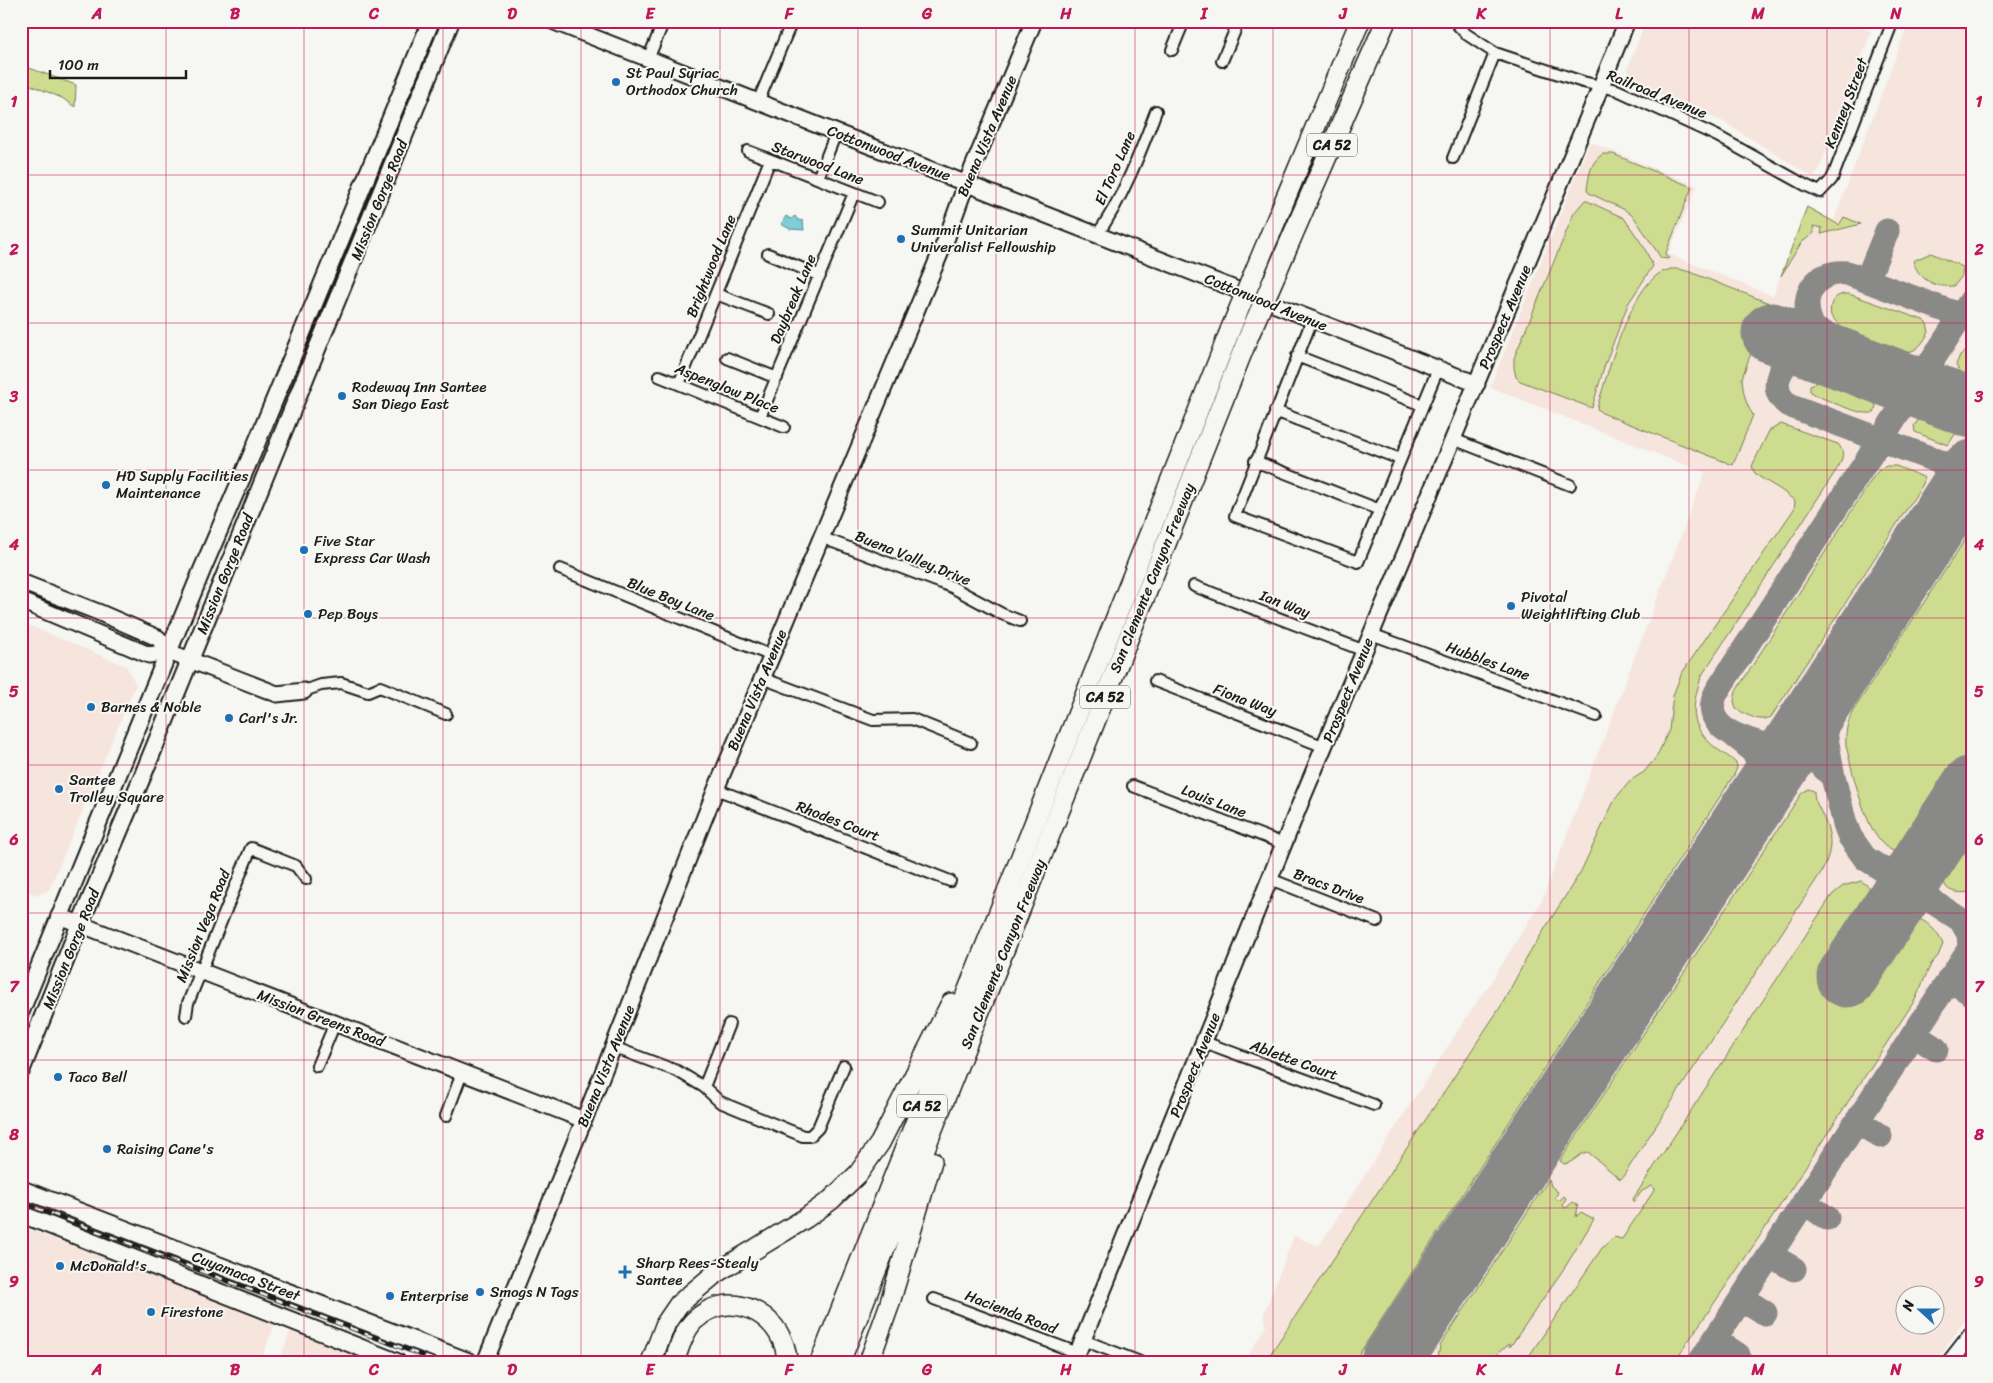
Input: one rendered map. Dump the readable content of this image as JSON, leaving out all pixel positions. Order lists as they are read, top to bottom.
{
  "streets": {
    "highway": ["CA 52", "San Clemente Canyon Freeway"],
    "main road": ["Mission Gorge Road", "Cuyamaca Street"],
    "street": [
      "Railroad Avenue",
      "Kenney Street",
      "Buena Vista Avenue",
      "Cottonwood Avenue",
      "Starwood Lane",
      "El Toro Lane",
      "Brightwood Lane",
      "Daybreak Lane",
      "Prospect Avenue",
      "Aspenglow Place",
      "Buena Valley Drive",
      "Blue Boy Lane",
      "Ian Way",
      "Hubbles Lane",
      "Fiona Way",
      "Louis Lane",
      "Rhodes Court",
      "Bracs Drive",
      "Mission Vega Road",
      "Mission Greens Road",
      "Ablette Court",
      "Hacienda Road"
    ]
  },
  "crossings": [
    ["Railroad Avenue", "Kenney Street"],
    ["Railroad Avenue", "Prospect Avenue"],
    ["Buena Vista Avenue", "Cottonwood Avenue"],
    ["Buena Vista Avenue", "Buena Valley Drive"],
    ["Buena Vista Avenue", "Blue Boy Lane"],
    ["Buena Vista Avenue", "Rhodes Court"],
    ["Buena Vista Avenue", "Mission Greens Road"],
    ["Cottonwood Avenue", "El Toro Lane"],
    ["Cottonwood Avenue", "Prospect Avenue"],
    ["Starwood Lane", "Brightwood Lane"],
    ["Starwood Lane", "Daybreak Lane"],
    ["Mission Gorge Road", "Mission Greens Road"],
    ["Brightwood Lane", "Aspenglow Place"],
    ["Daybreak Lane", "Aspenglow Place"],
    ["Prospect Avenue", "Ian Way"],
    ["Prospect Avenue", "Hubbles Lane"],
    ["Prospect Avenue", "Fiona Way"],
    ["Prospect Avenue", "Louis Lane"],
    ["Prospect Avenue", "Bracs Drive"],
    ["Prospect Avenue", "Ablette Court"],
    ["Prospect Avenue", "Hacienda Road"],
    ["Mission Vega Road", "Mission Greens Road"]
  ],
  "places": {
    "other": [
      "St Paul Syriac Orthodox Church",
      "Summit Unitarian Univeralist Fellowship",
      "Rodeway Inn Santee San Diego East",
      "HD Supply Facilities Maintenance",
      "Five Star Express Car Wash",
      "Pivotal Weightlifting Club",
      "Pep Boys",
      "Barnes & Noble",
      "Carl's Jr.",
      "Santee Trolley Square",
      "Taco Bell",
      "Raising Cane's",
      "McDonald's",
      "Smogs N Tags",
      "Enterprise",
      "Firestone"
    ],
    "health": ["Sharp Rees-Stealy Santee"]
  },
  "scale_bar": "100 m",
  "north": "left",
  "grid": {
    "columns": [
      "A",
      "B",
      "C",
      "D",
      "E",
      "F",
      "G",
      "H",
      "I",
      "J",
      "K",
      "L",
      "M",
      "N"
    ],
    "rows": [
      "1",
      "2",
      "3",
      "4",
      "5",
      "6",
      "7",
      "8",
      "9"
    ]
  }
}
